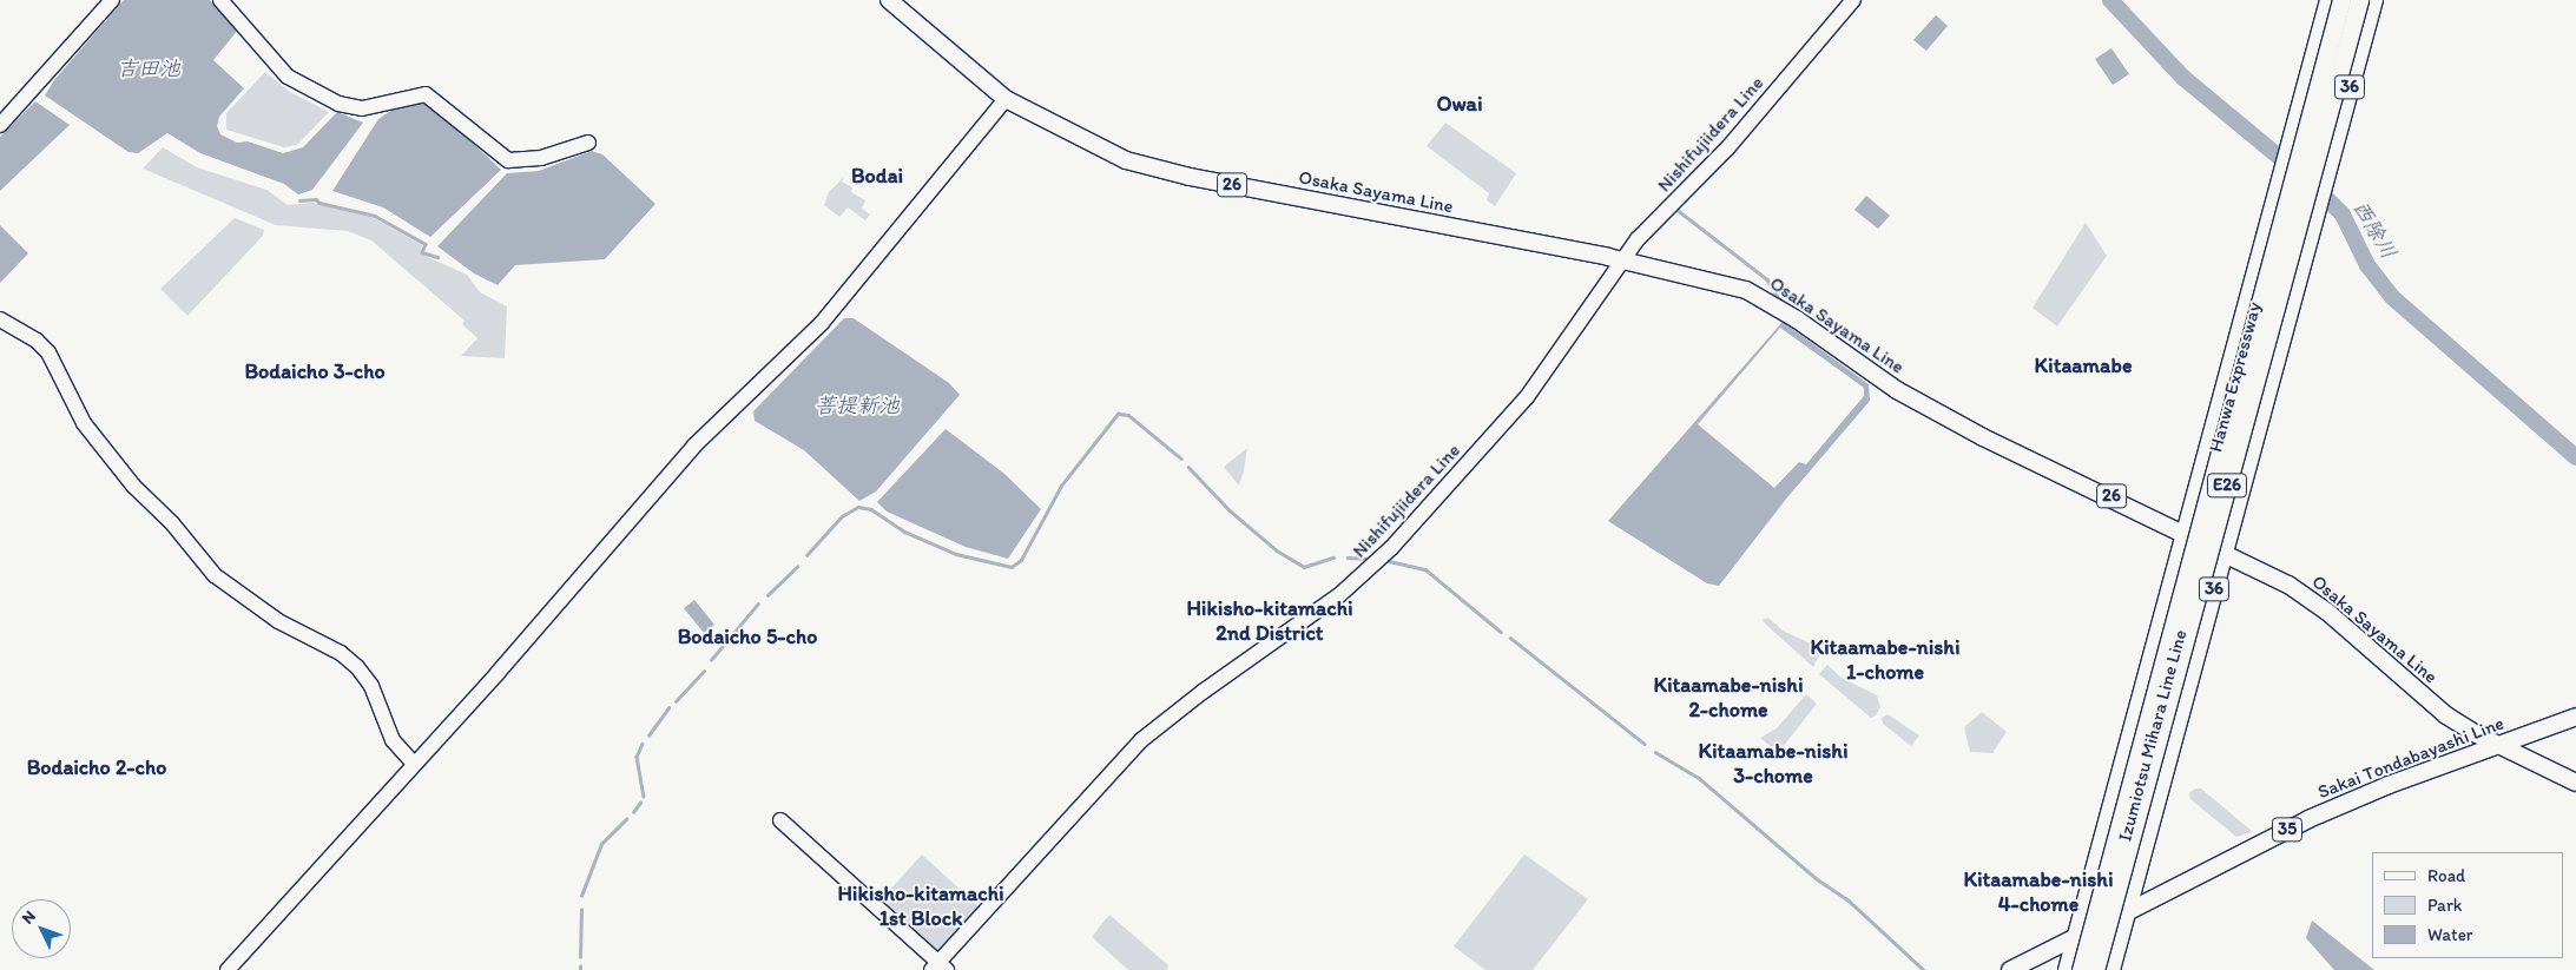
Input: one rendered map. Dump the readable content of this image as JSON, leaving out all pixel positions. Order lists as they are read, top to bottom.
{
  "streets": {
    "highway": ["Hanwa Expressway", "E26"],
    "main road": [
      "36",
      "26",
      "Osaka Sayama Line",
      "Izumiotsu Mihara Line Line",
      "Sakai Tondabayashi Line",
      "35"
    ],
    "street": ["Nishifujiidera Line"]
  },
  "crossings": [
    ["Nishifujiidera Line", "Osaka Sayama Line"],
    ["Osaka Sayama Line", "Izumiotsu Mihara Line Line"],
    ["Osaka Sayama Line", "Sakai Tondabayashi Line"],
    ["Izumiotsu Mihara Line Line", "Sakai Tondabayashi Line"]
  ],
  "districts": [
    "Owai",
    "Bodai",
    "Kitaamabe",
    "Bodaicho 3-cho",
    "Hikisho-kitamachi 2nd District",
    "Bodaicho 5-cho",
    "Kitaamabe-nishi 1-chome",
    "Kitaamabe-nishi 2-chome",
    "Kitaamabe-nishi 3-chome",
    "Bodaicho 2-cho",
    "Kitaamabe-nishi 4-chome",
    "Hikisho-kitamachi 1st Block"
  ],
  "water": ["吉田池", "西除川", "菩提新池"],
  "legend": ["Road", "Park", "Water"],
  "north": "top left"
}
